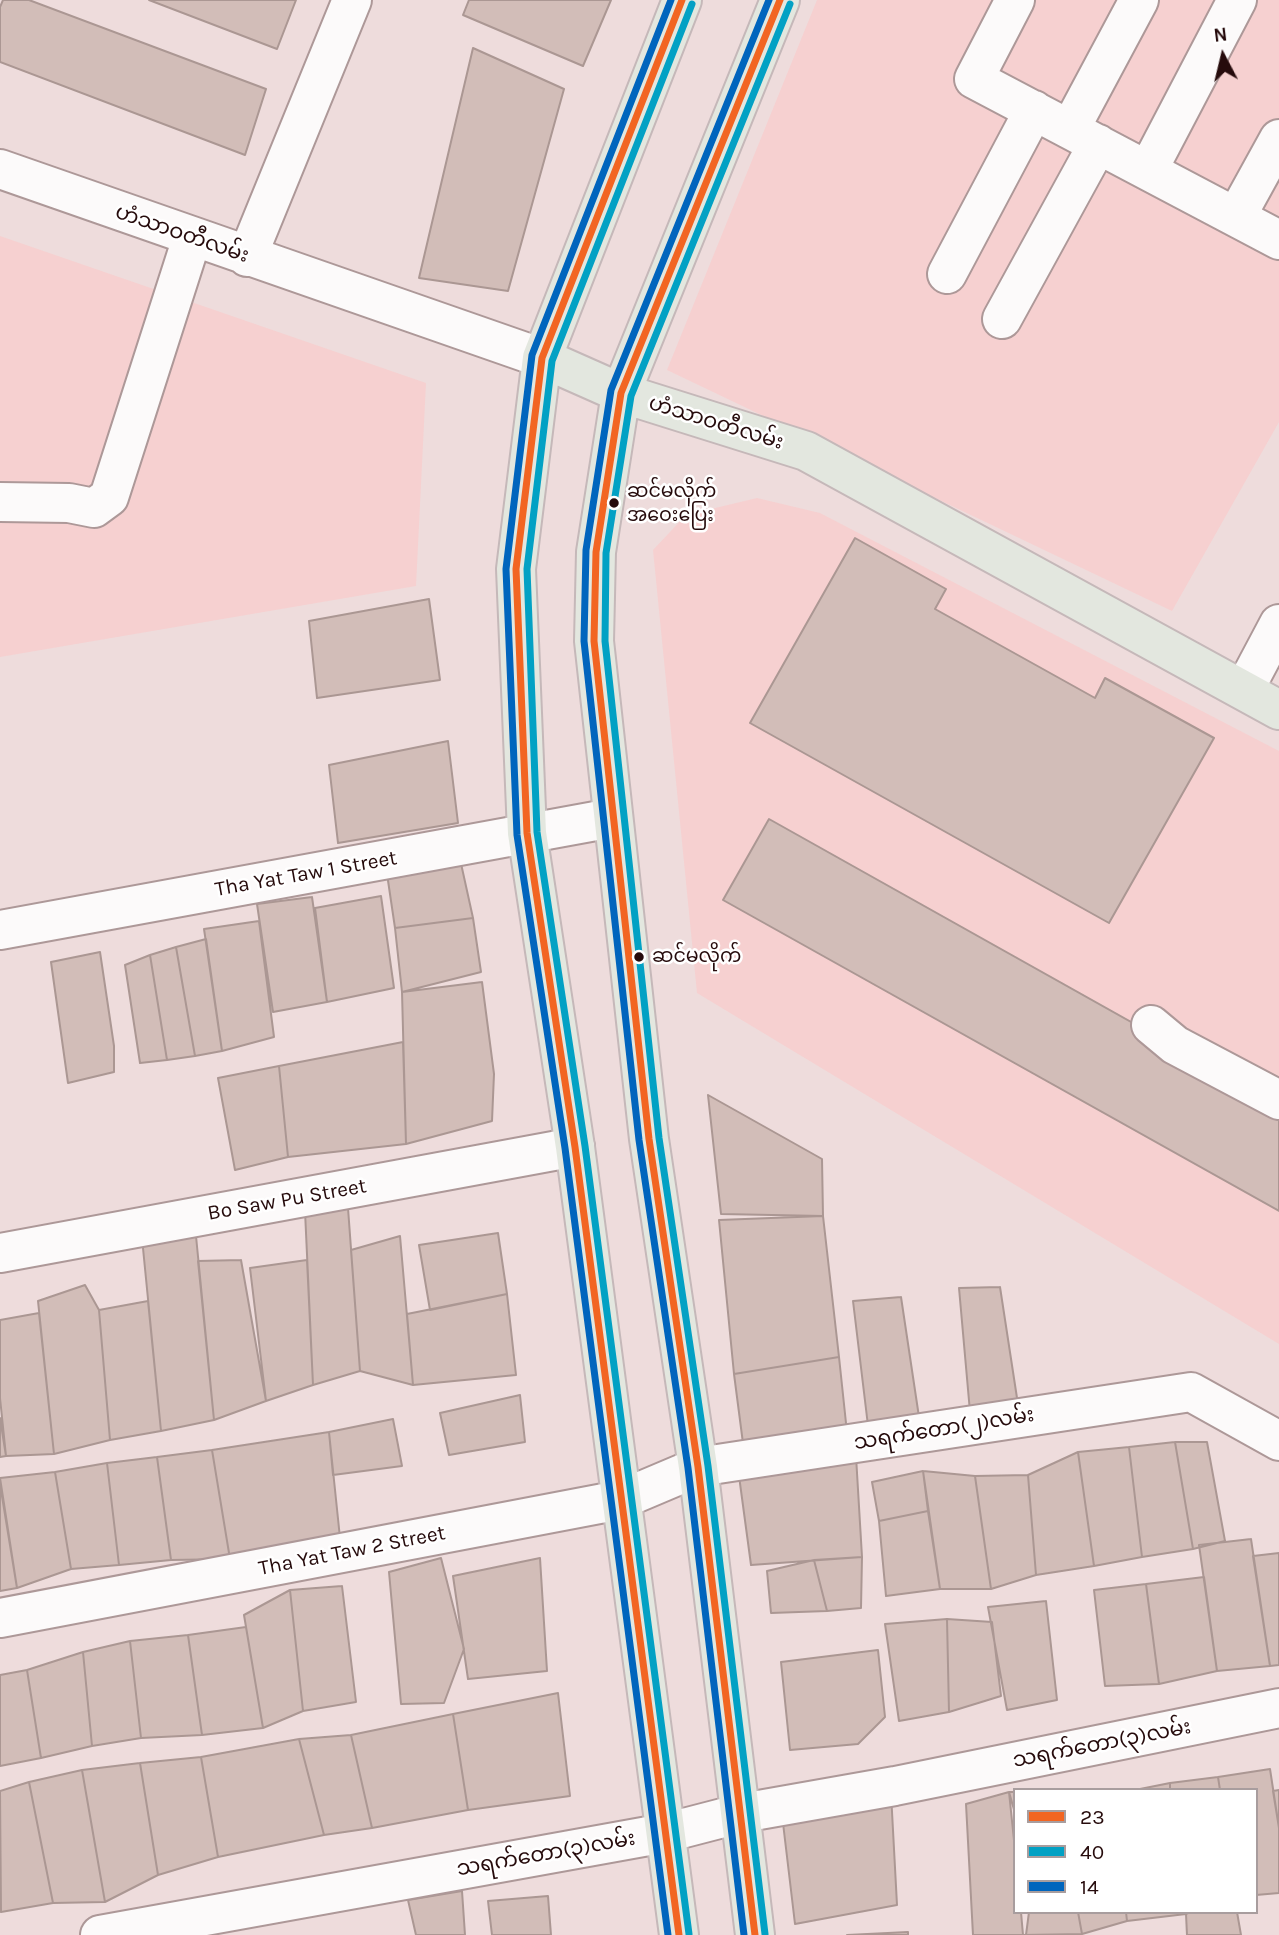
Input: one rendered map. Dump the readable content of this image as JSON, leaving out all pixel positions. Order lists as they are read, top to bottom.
{
  "streets": {
    "main road": ["ဟံသာဝတီလမ်း"],
    "street": [
      "Tha Yat Taw 1 Street",
      "Bo Saw Pu Street",
      "သရက်တော(၂)လမ်း",
      "Tha Yat Taw 2 Street",
      "သရက်တော(၃)လမ်း"
    ]
  },
  "crossings": [
    ["သရက်တော(၂)လမ်း", "Tha Yat Taw 2 Street"]
  ],
  "places": ["ဆင်မလိုက် အဝေးပြေး", "ဆင်မလိုက်"],
  "lines": ["transit line 23", "transit line 14", "transit line 40"],
  "legend": ["23", "40", "14"],
  "north": "top"
}
